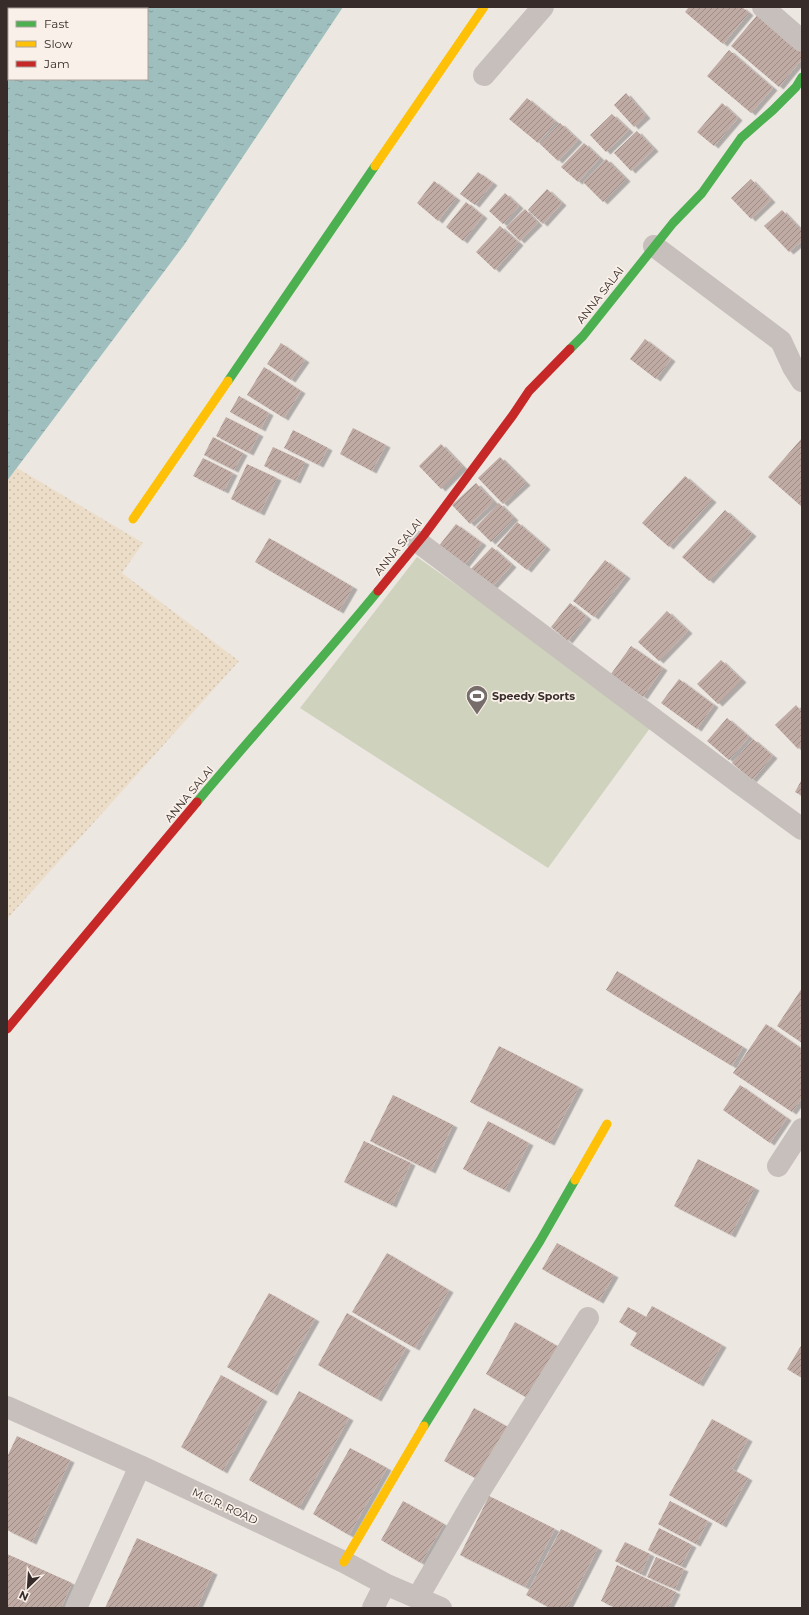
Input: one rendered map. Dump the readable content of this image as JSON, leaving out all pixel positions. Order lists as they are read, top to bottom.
{
  "streets": {
    "street": ["ANNA SALAI", "M.G.R. ROAD"]
  },
  "places": {
    "sports": ["Speedy Sports"]
  },
  "legend": ["Fast", "Slow", "Jam"],
  "north": "bottom left"
}
